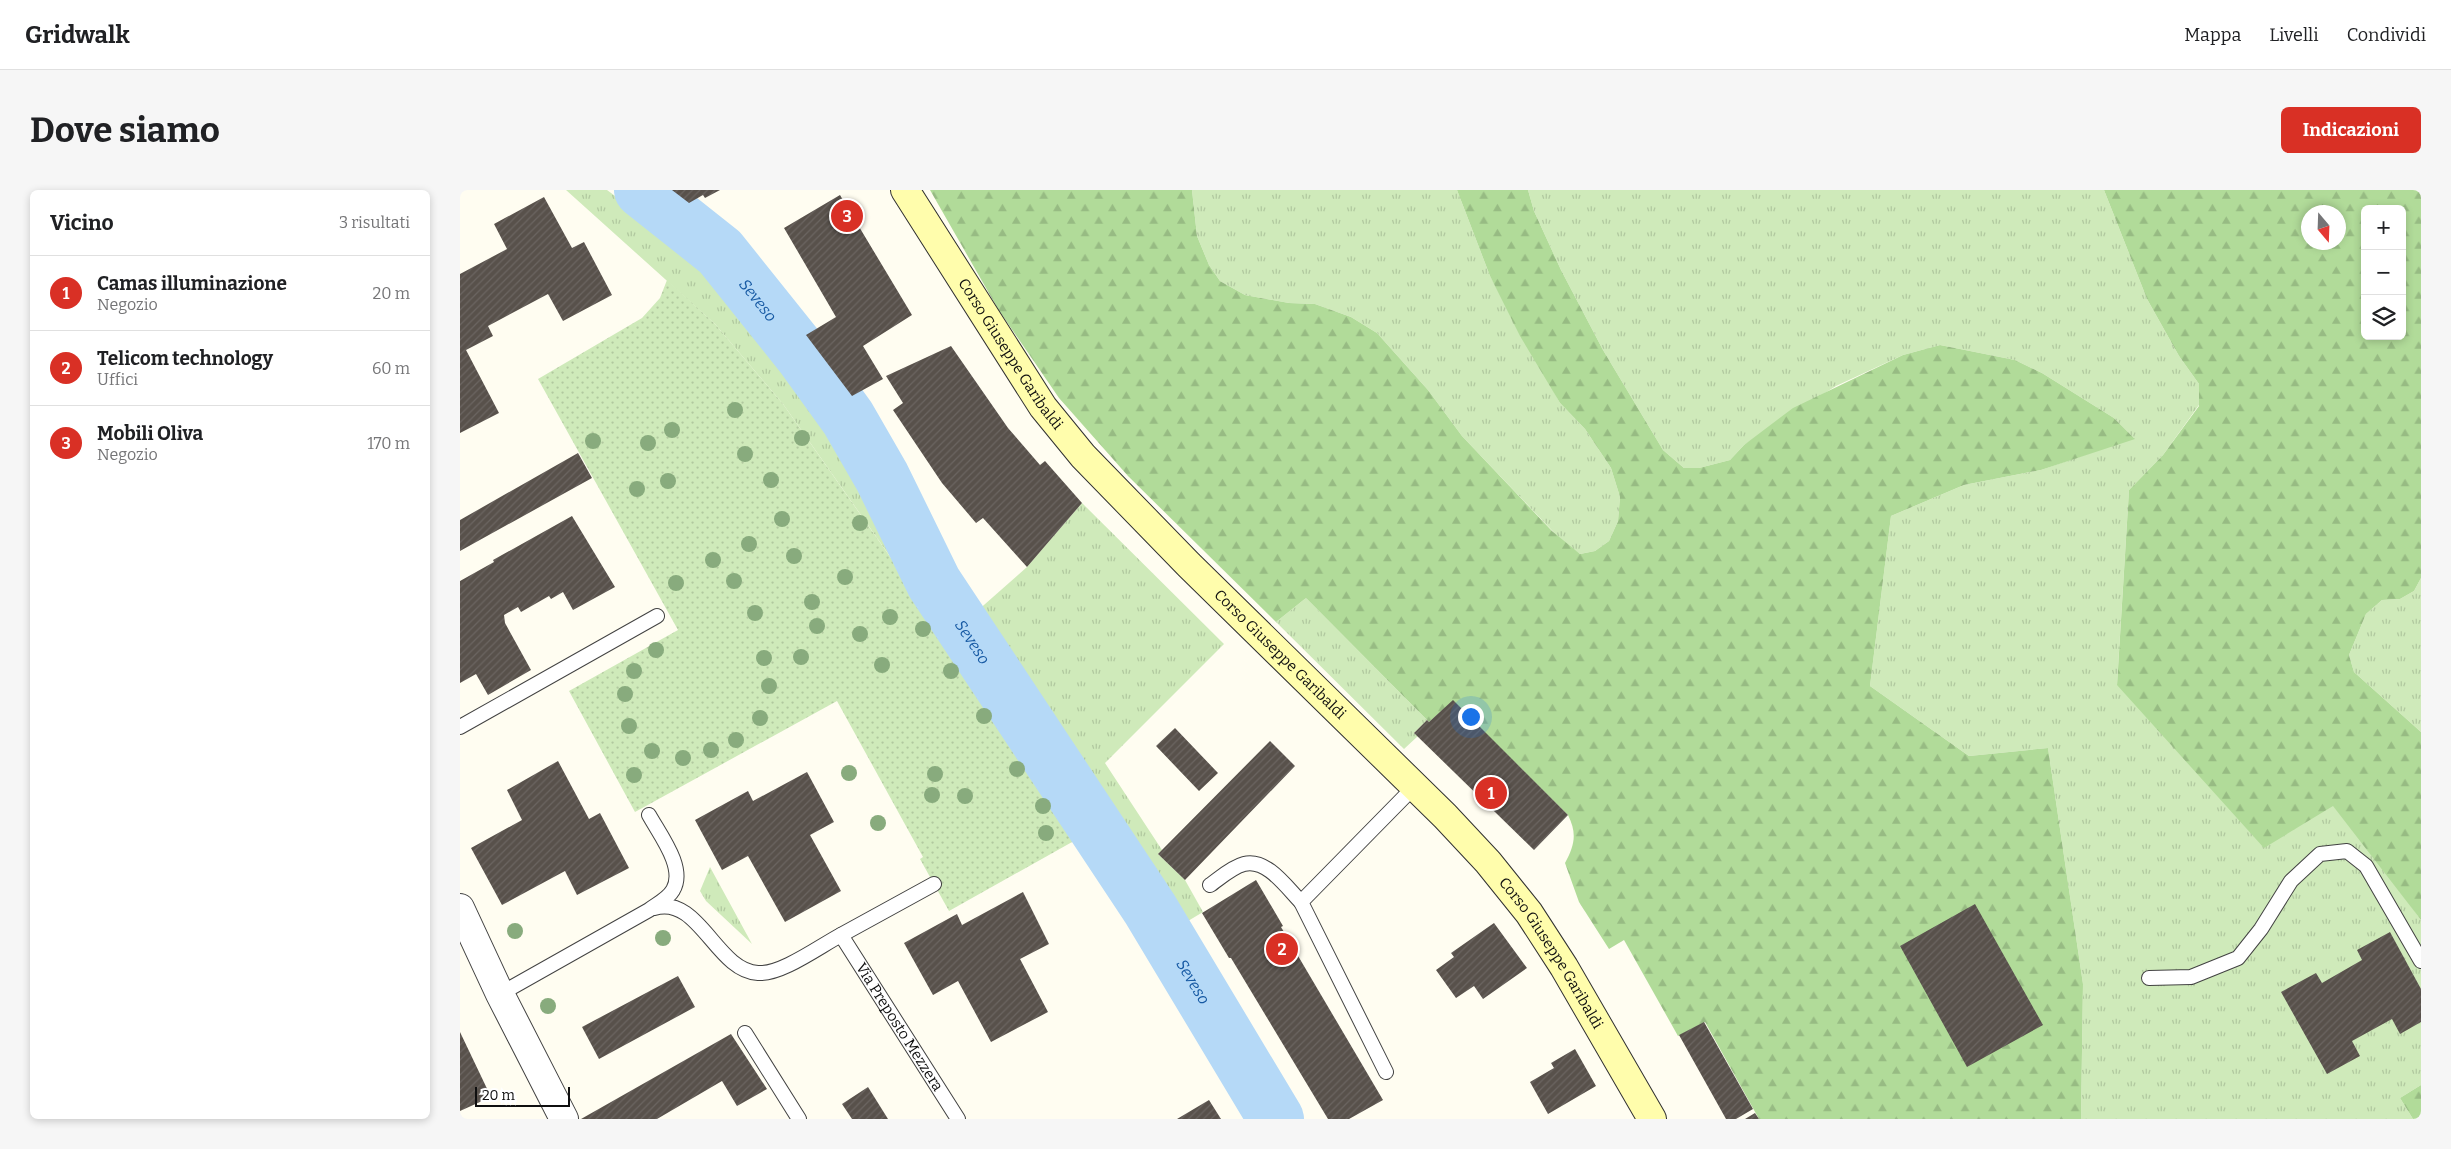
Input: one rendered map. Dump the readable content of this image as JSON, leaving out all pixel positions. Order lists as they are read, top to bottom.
{
  "streets": {
    "main road": ["Corso Giuseppe Garibaldi"],
    "lane": ["Via Preposto Mezzera"]
  },
  "water": ["Seveso"],
  "scale_bar": "20 m",
  "north": "bottom",
  "page": {
    "header": "Gridwalk",
    "nav": ["Mappa", "Livelli", "Condividi"],
    "buttons": "Indicazioni",
    "title": "Dove siamo",
    "heading": ["Vicino", "3 risultati"],
    "pins": ["3", "1", "2"],
    "map_buttons": ["+", "−"],
    "list": [
      {
        "mark": "1",
        "name": "Camas illuminazione",
        "note": "Negozio",
        "value": "20 m"
      },
      {
        "mark": "2",
        "name": "Telicom technology",
        "note": "Uffici",
        "value": "60 m"
      },
      {
        "mark": "3",
        "name": "Mobili Oliva",
        "note": "Negozio",
        "value": "170 m"
      }
    ],
    "scale": "20 m"
  }
}
